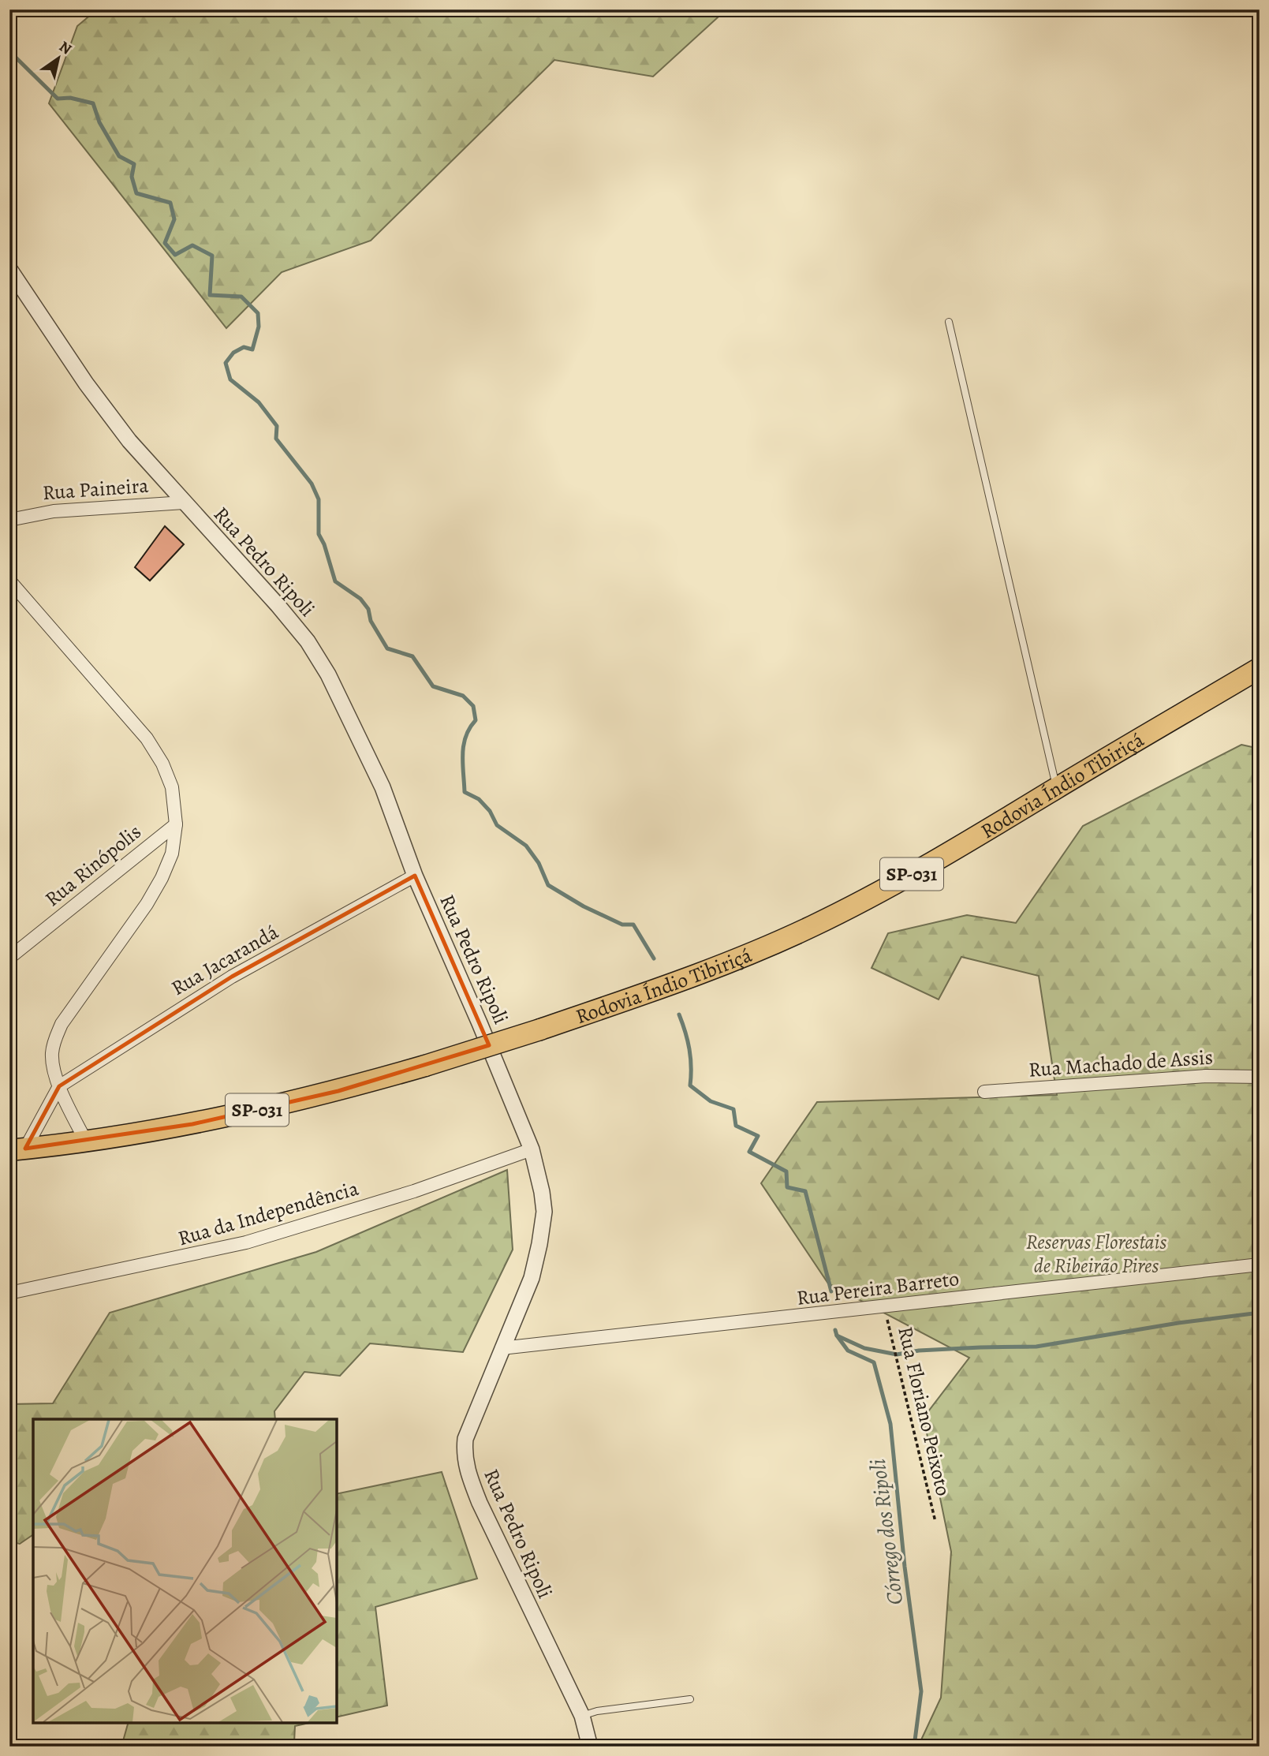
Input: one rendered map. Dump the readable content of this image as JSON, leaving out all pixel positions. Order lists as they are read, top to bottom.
{
  "streets": {
    "highway": ["Rodovia Índio Tibiriçá", "SP-031"],
    "street": [
      "Rua Paineira",
      "Rua Pedro Ripoli",
      "Rua Rinópolis",
      "Rua Jacarandá",
      "Rua Machado de Assis",
      "Rua da Independência",
      "Rua Pereira Barreto"
    ],
    "path": ["Rua Floriano Peixoto"]
  },
  "crossings": [
    ["Rua Paineira", "Rua Pedro Ripoli"],
    ["Rua Pedro Ripoli", "Rua Jacarandá"],
    ["Rua Pedro Ripoli", "Rua da Independência"],
    ["Rua Pedro Ripoli", "Rua Pereira Barreto"],
    ["Rua Pereira Barreto", "Rua Floriano Peixoto"]
  ],
  "water": ["Córrego dos Ripoli"],
  "parks": ["Reservas Florestais de Ribeirão Pires"],
  "north": "top right"
}
